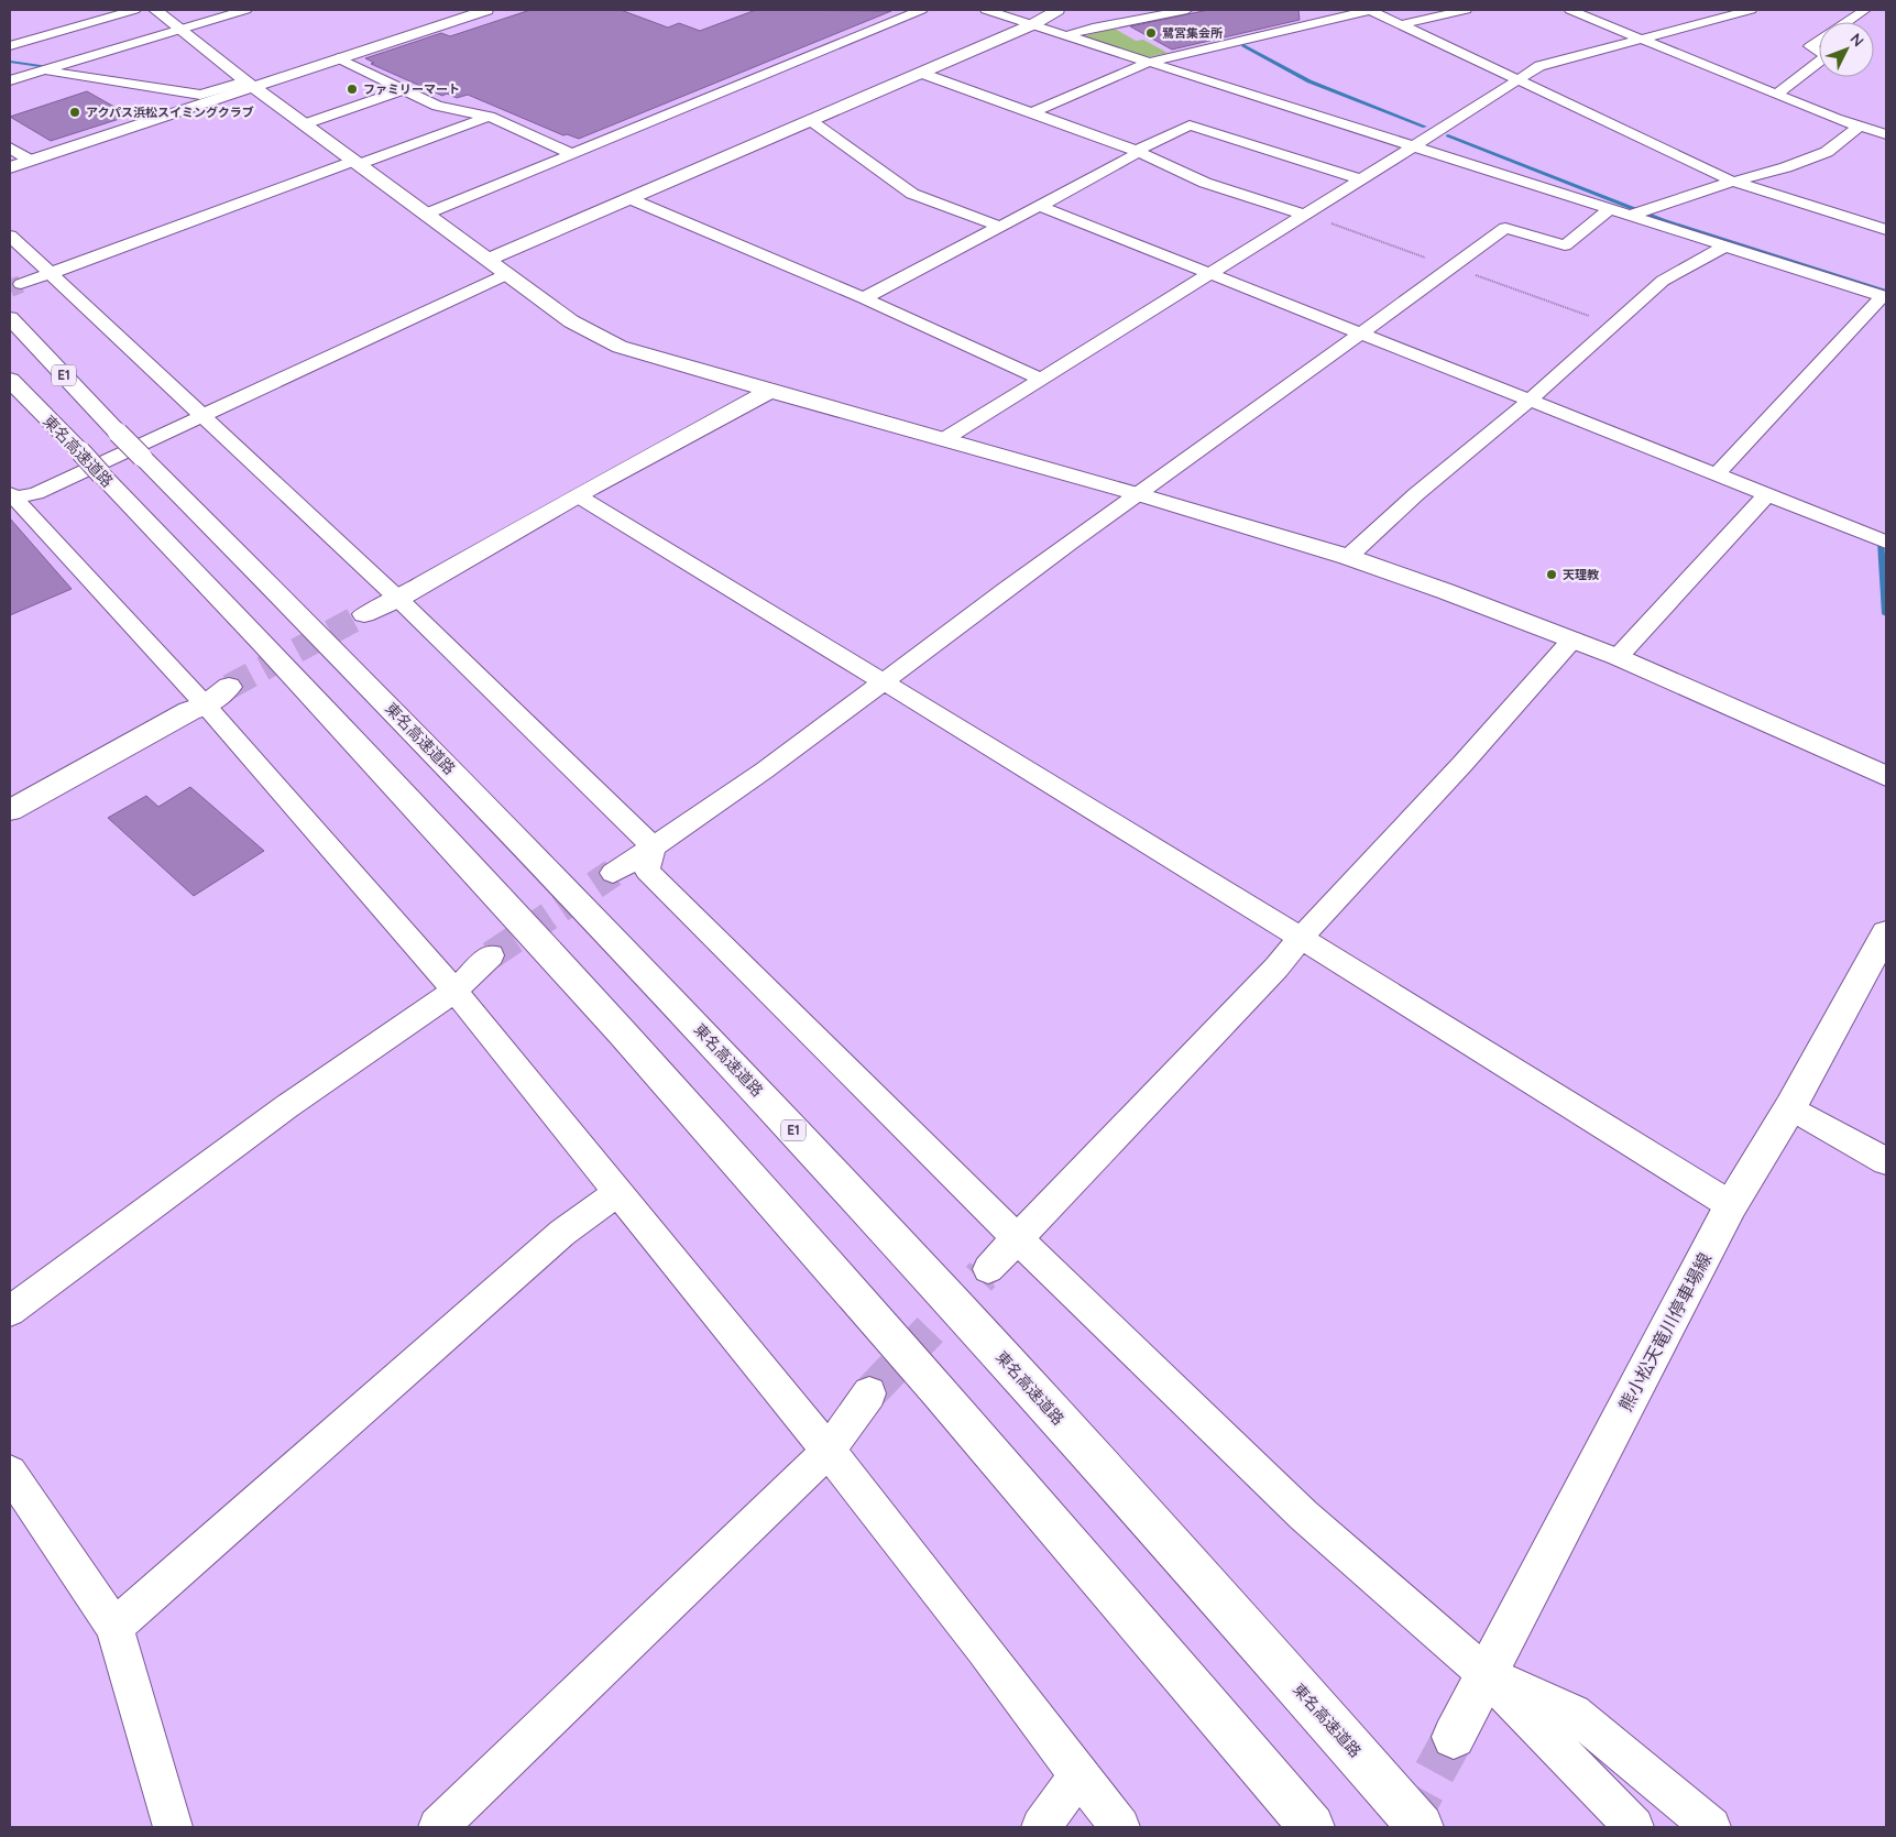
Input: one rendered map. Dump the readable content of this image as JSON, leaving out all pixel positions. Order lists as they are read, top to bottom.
{
  "streets": {
    "main road": ["E1", "東名高速道路", "熊小松天竜川停車場線"]
  },
  "places": [
    "鷺宮集会所",
    "ファミリーマート",
    "アクパス浜松スイミングクラブ",
    "天理教"
  ],
  "north": "top right"
}
